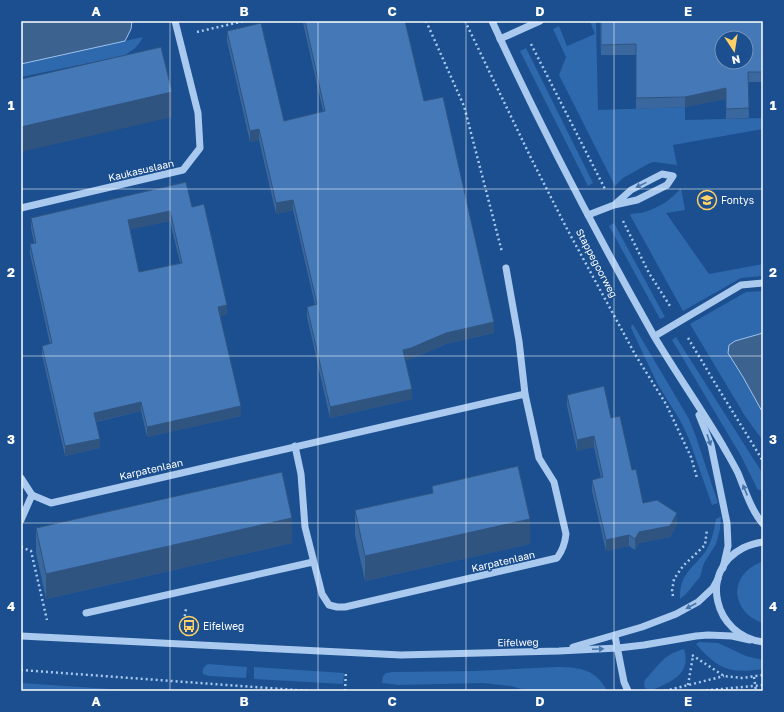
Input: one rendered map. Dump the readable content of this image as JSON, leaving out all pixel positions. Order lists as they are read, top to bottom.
{
  "streets": {
    "street": [
      "Kaukasuslaan",
      "Stappegoorweg",
      "Karpatenlaan",
      "Eifelweg"
    ]
  },
  "places": {
    "school or university": ["Fontys"],
    "bus stop": ["Eifelweg"]
  },
  "north": "bottom",
  "grid": {
    "columns": [
      "A",
      "B",
      "C",
      "D",
      "E"
    ],
    "rows": [
      "1",
      "2",
      "3",
      "4"
    ]
  }
}
